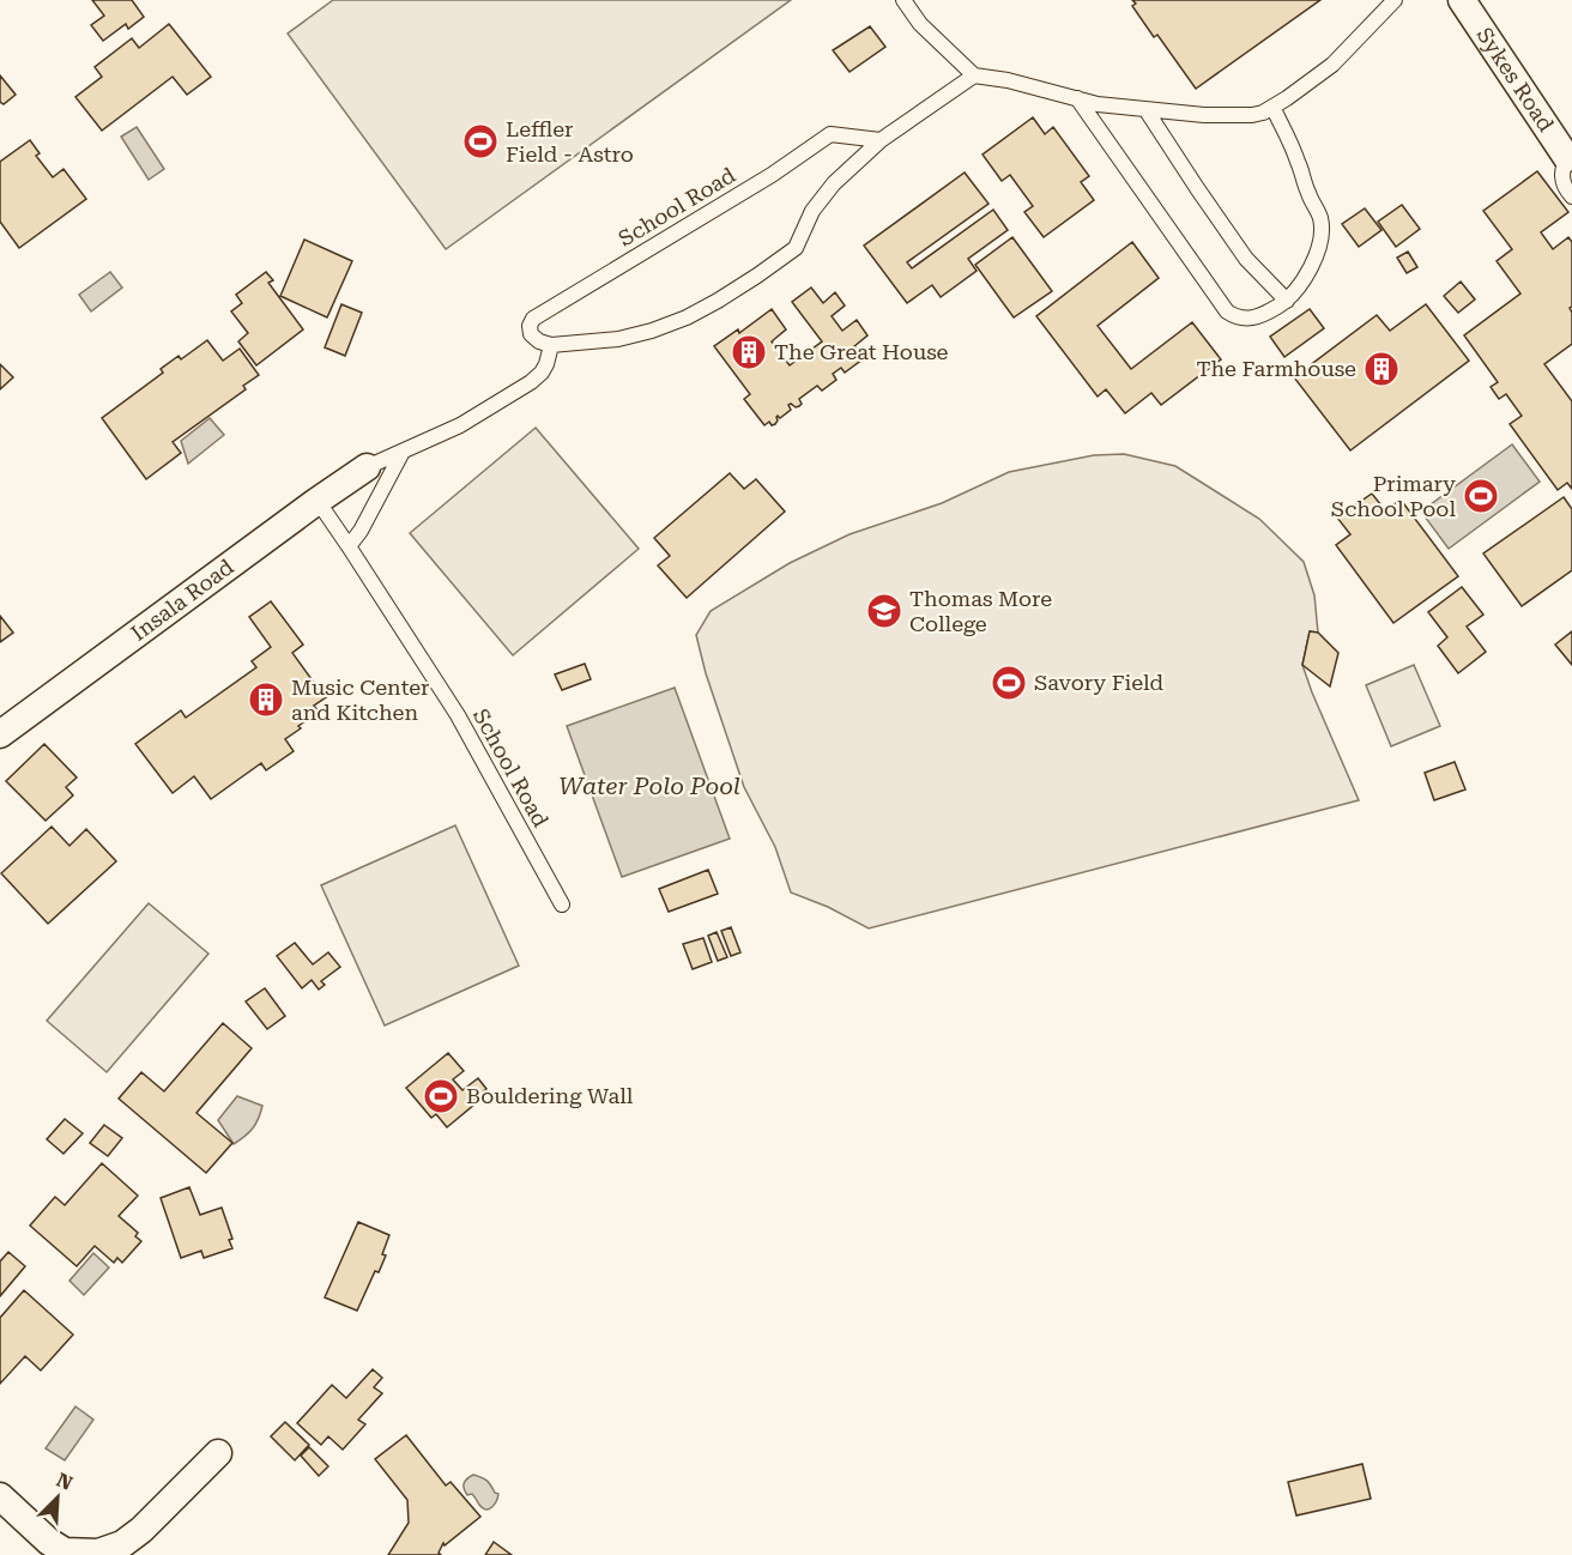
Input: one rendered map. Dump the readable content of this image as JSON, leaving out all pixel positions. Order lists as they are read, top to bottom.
{
  "streets": {
    "street": ["Sykes Road", "Insala Road"],
    "lane": ["School Road"]
  },
  "crossings": [
    ["School Road", "Insala Road"]
  ],
  "water": ["Water Polo Pool"],
  "places": {
    "sports": [
      "Leffler Field - Astro",
      "Primary School Pool",
      "Savory Field",
      "Bouldering Wall"
    ],
    "building": ["The Great House", "The Farmhouse", "Music Center and Kitchen"],
    "school or university": ["Thomas More College"]
  },
  "north": "top right"
}
